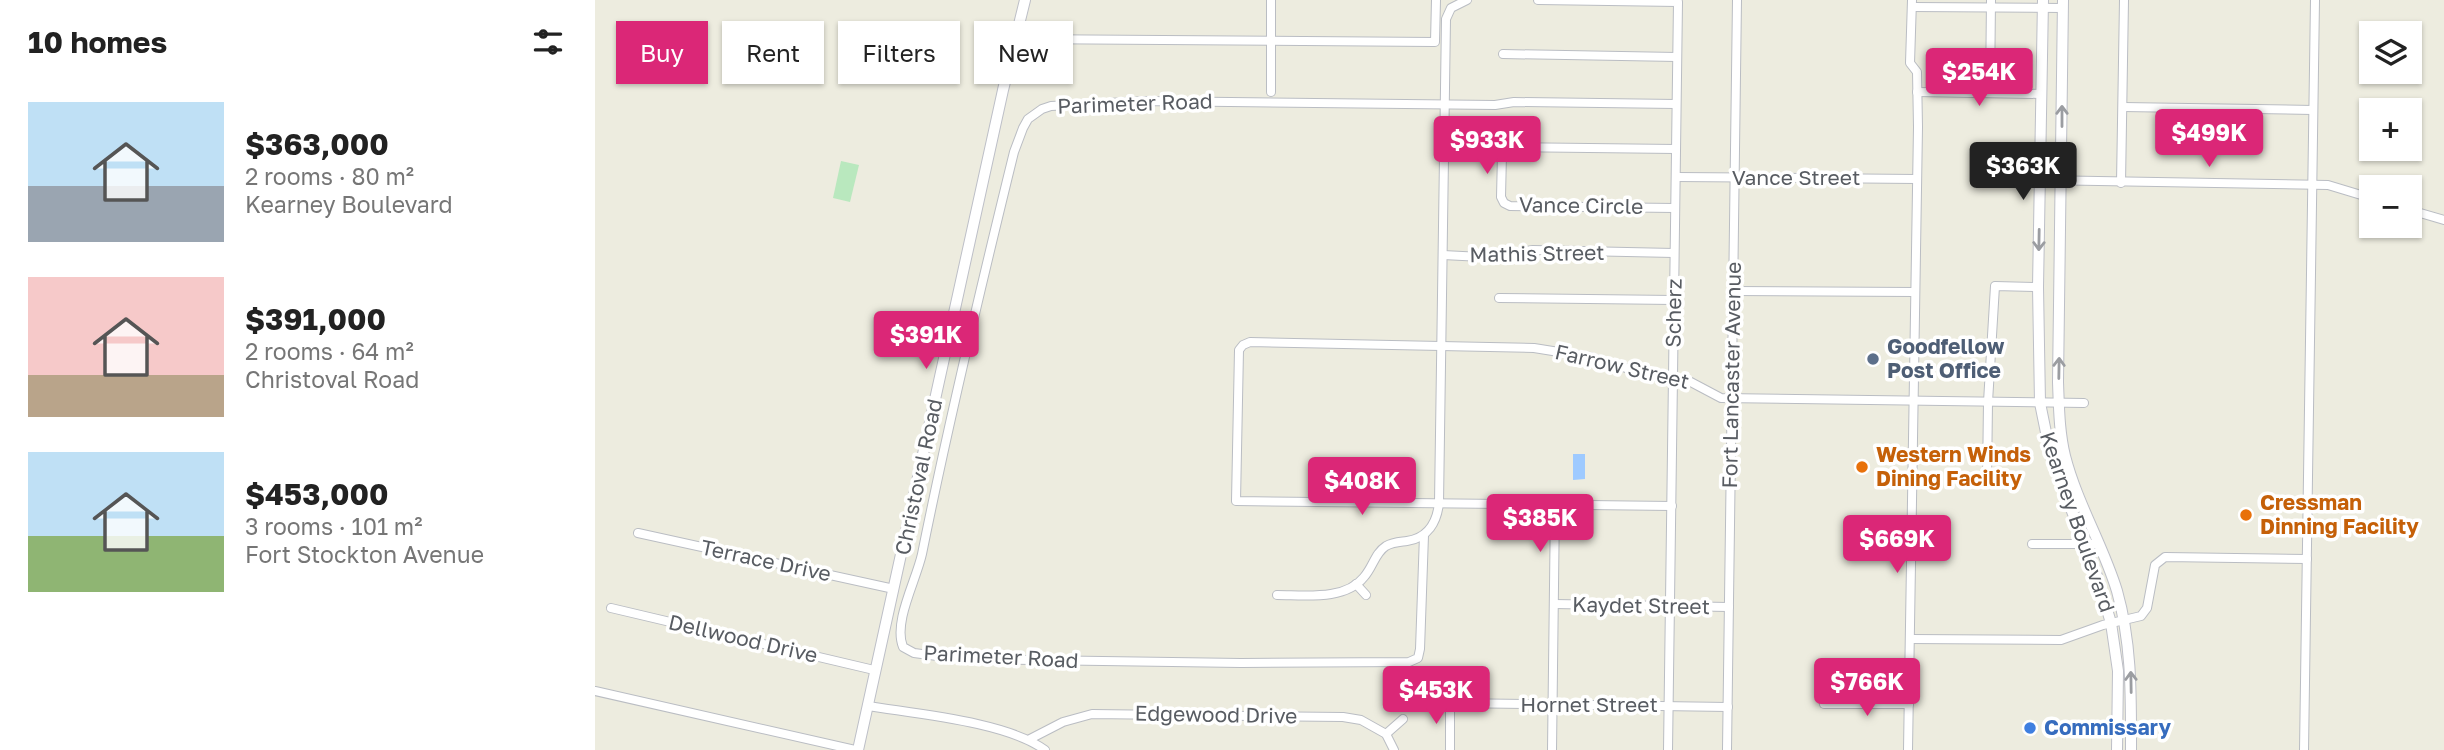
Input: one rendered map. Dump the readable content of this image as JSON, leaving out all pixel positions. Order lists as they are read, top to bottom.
{
  "streets": {
    "street": [
      "Parimeter Road",
      "Vance Street",
      "Vance Circle",
      "Mathis Street",
      "Scherz",
      "Farrow Street",
      "Fort Lancaster Avenue",
      "Christoval Road",
      "Kearney Boulevard",
      "Terrace Drive",
      "Kaydet Street",
      "Dellwood Drive",
      "Hornet Street",
      "Edgewood Drive"
    ]
  },
  "crossings": [
    ["Parimeter Road", "Scherz"],
    ["Vance Street", "Scherz"],
    ["Vance Street", "Fort Lancaster Avenue"],
    ["Vance Circle", "Scherz"],
    ["Mathis Street", "Scherz"],
    ["Scherz", "Farrow Street"],
    ["Scherz", "Kaydet Street"],
    ["Scherz", "Hornet Street"],
    ["Farrow Street", "Fort Lancaster Avenue"],
    ["Farrow Street", "Kearney Boulevard"],
    ["Fort Lancaster Avenue", "Kaydet Street"],
    ["Fort Lancaster Avenue", "Hornet Street"],
    ["Christoval Road", "Terrace Drive"],
    ["Christoval Road", "Dellwood Drive"]
  ],
  "places": [
    "Goodfellow Post Office",
    "Western Winds Dining Facility",
    "Cressman Dinning Facility",
    "Commissary"
  ],
  "page": {
    "heading": "10 homes",
    "map_buttons": ["+", "−"],
    "chip": [
      "Buy",
      "Rent",
      "Filters",
      "New"
    ],
    "price": [
      "$254K",
      "$499K",
      "$933K",
      "$363K",
      "$391K",
      "$408K",
      "$385K",
      "$669K",
      "$766K",
      "$453K"
    ],
    "list": [
      {
        "name": "$363,000",
        "note": "2 rooms · 80 m² · Kearney Boulevard"
      },
      {
        "name": "$391,000",
        "note": "2 rooms · 64 m² · Christoval Road"
      },
      {
        "name": "$453,000",
        "note": "3 rooms · 101 m² · Fort Stockton Avenue"
      }
    ]
  }
}
